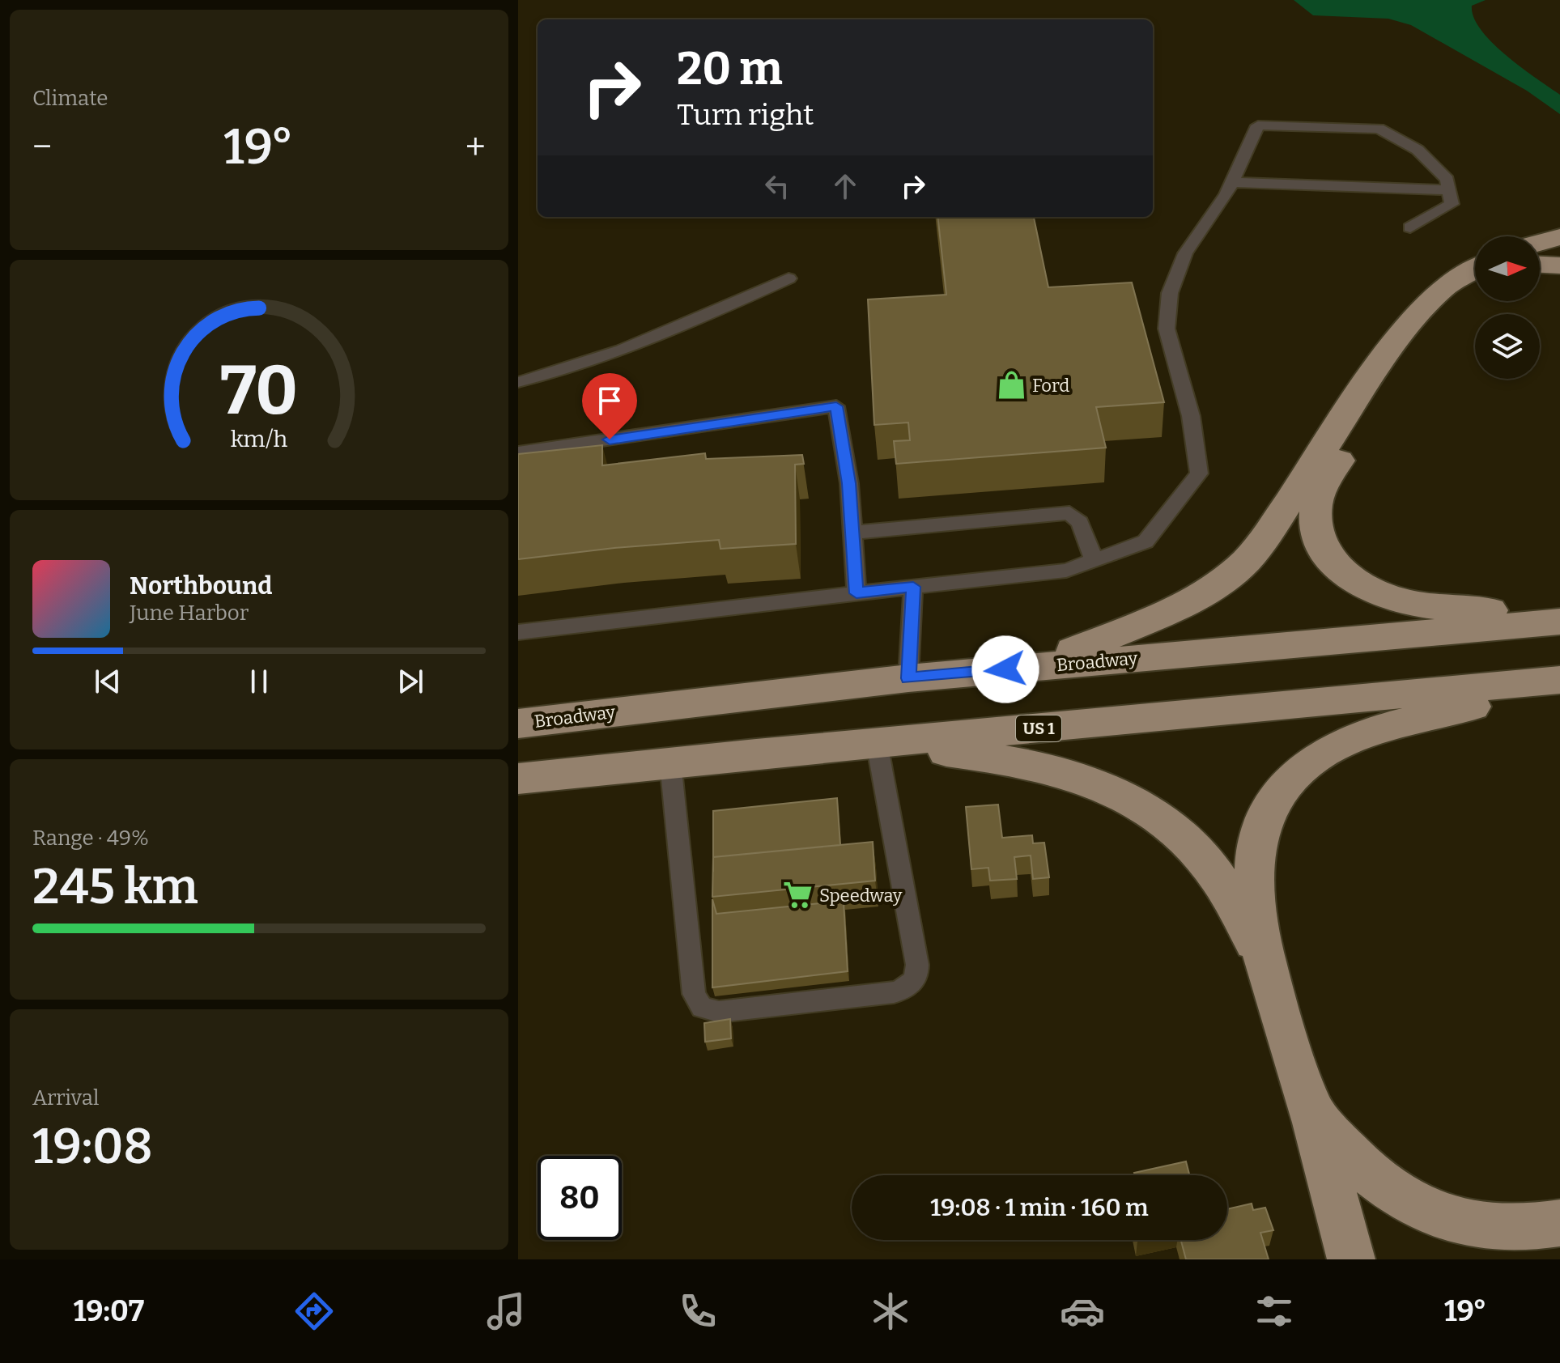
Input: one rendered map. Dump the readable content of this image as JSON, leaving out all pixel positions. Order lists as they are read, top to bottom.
{
  "streets": {
    "highway": ["Broadway", "US 1"]
  },
  "places": {
    "shop": ["Ford"],
    "supermarket": ["Speedway"]
  },
  "north": "right",
  "page": {
    "tile": [
      "Climate",
      ["Range · 49%", "245 km"],
      ["Arrival", "19:08"]
    ],
    "turn": ["20 m", "Turn right"],
    "heat": ["−", "19°", "+"],
    "song": ["Northbound", "June Harbor"],
    "limit": "80",
    "trip": "19:08 · 1 min · 160 m",
    "tabs": ["19:07", "19°"],
    "gauge": ["70", "km/h"]
  }
}
